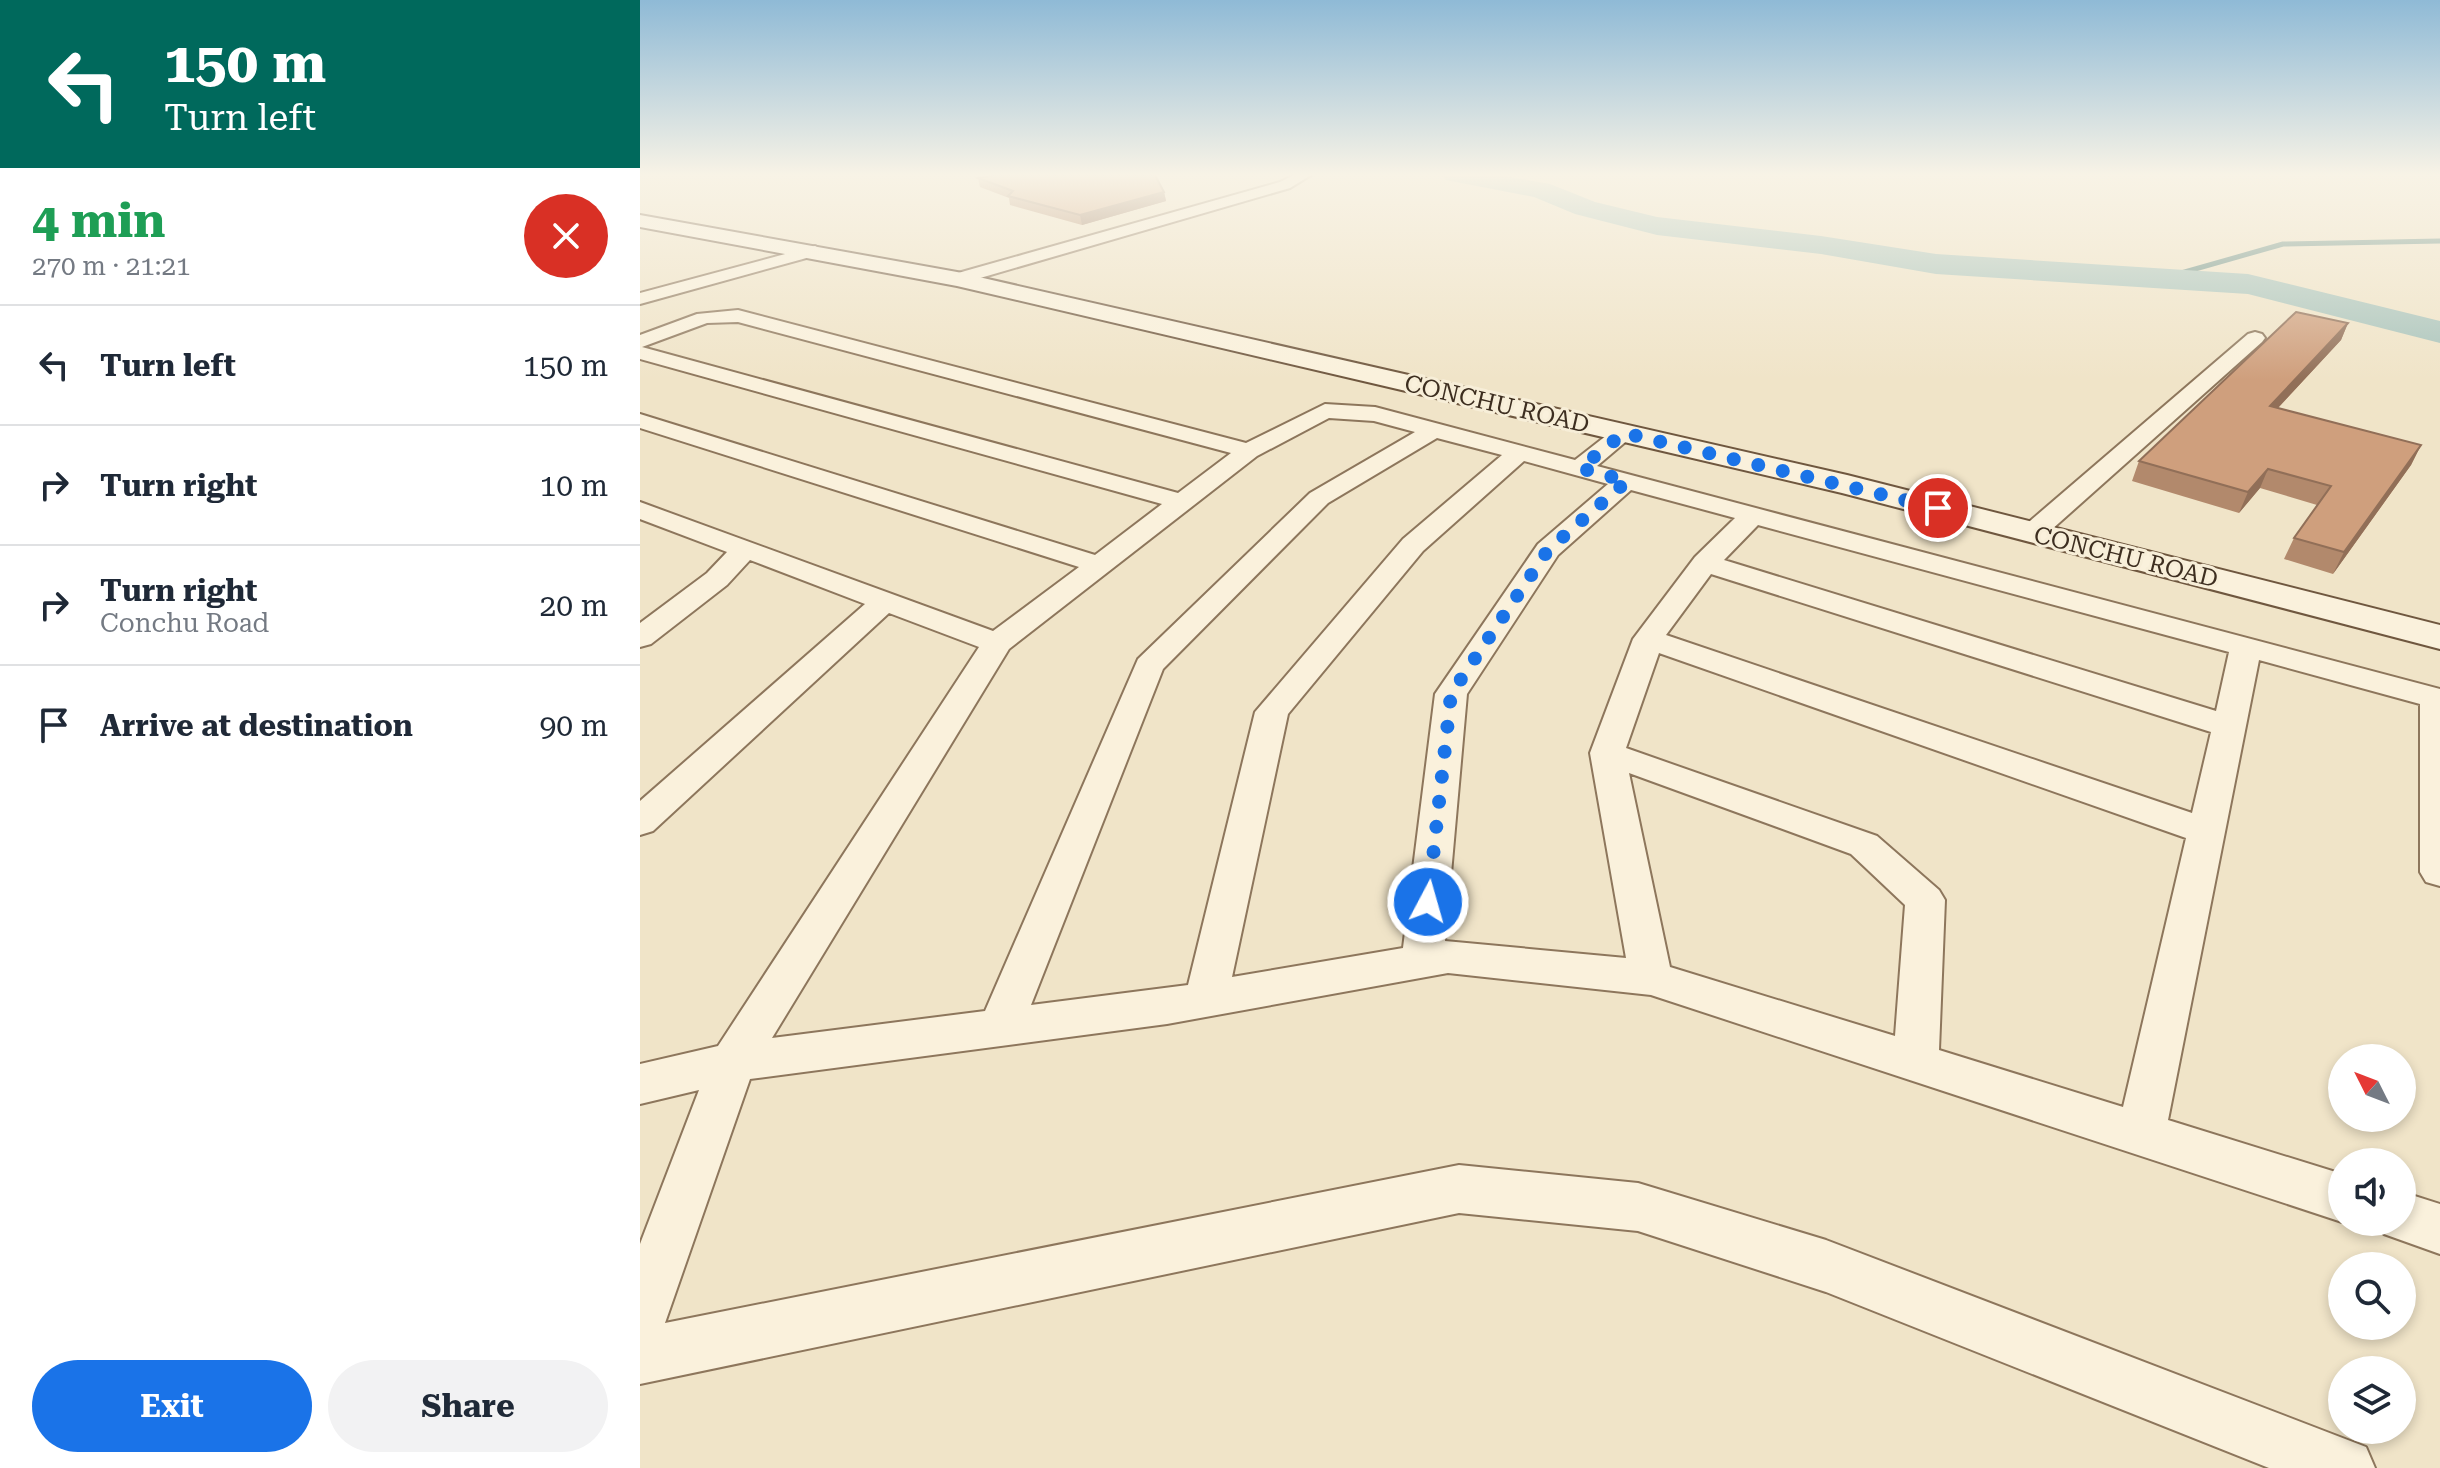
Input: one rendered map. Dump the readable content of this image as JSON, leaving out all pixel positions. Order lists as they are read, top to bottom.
{
  "streets": {
    "main road": ["CONCHU ROAD"]
  },
  "north": "top left",
  "page": {
    "turn": ["150 m", "Turn left"],
    "heading": ["4 min", "270 m · 21:21"],
    "list": [
      {
        "name": "Turn left",
        "value": "150 m"
      },
      {
        "name": "Turn right",
        "value": "10 m"
      },
      {
        "name": "Turn right",
        "note": "Conchu Road",
        "value": "20 m"
      },
      {
        "name": "Arrive at destination",
        "value": "90 m"
      }
    ],
    "buttons": ["Exit", "Share"]
  }
}
